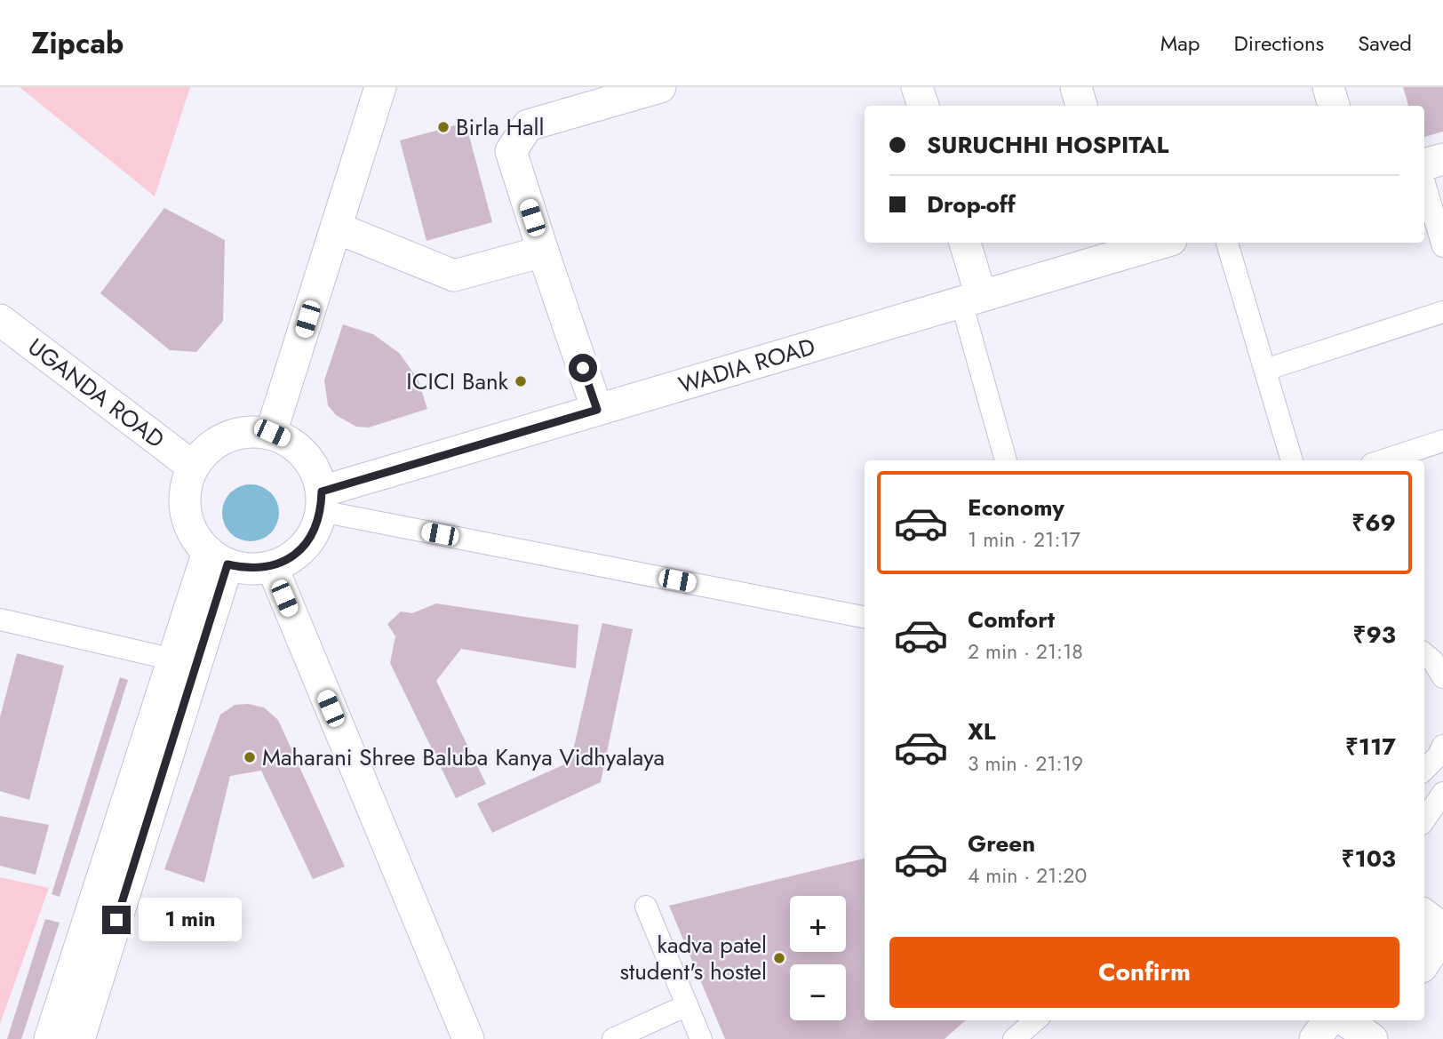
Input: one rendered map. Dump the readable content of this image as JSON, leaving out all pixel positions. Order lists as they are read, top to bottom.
{
  "streets": {
    "main road": ["WADIA ROAD", "UGANDA ROAD"]
  },
  "crossings": [
    ["WADIA ROAD", "UGANDA ROAD"]
  ],
  "places": [
    "Birla Hall",
    "ICICI Bank",
    "Maharani Shree Baluba Kanya Vidhyalaya",
    "kadva patel student's hostel"
  ],
  "page": {
    "header": "Zipcab",
    "nav": ["Map", "Directions", "Saved"],
    "banner": ["SURUCHHI HOSPITAL", "Drop-off"],
    "list": [
      {
        "name": "Economy",
        "note": "1 min · 21:17",
        "value": "₹69"
      },
      {
        "name": "Comfort",
        "note": "2 min · 21:18",
        "value": "₹93"
      },
      {
        "name": "XL",
        "note": "3 min · 21:19",
        "value": "₹117"
      },
      {
        "name": "Green",
        "note": "4 min · 21:20",
        "value": "₹103"
      }
    ],
    "map_buttons": ["+", "−"],
    "bubble": "1 min",
    "buttons": "Confirm"
  }
}
